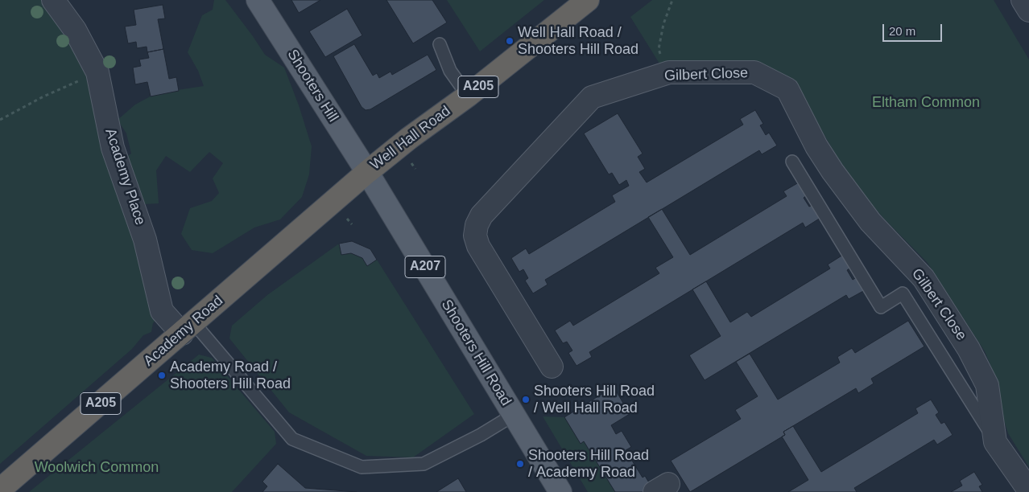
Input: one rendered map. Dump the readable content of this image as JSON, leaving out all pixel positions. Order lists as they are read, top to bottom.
{
  "streets": {
    "highway": ["A205", "Well Hall Road", "Academy Road"],
    "main road": ["Shooters Hill", "A207", "Shooters Hill Road"],
    "street": ["Gilbert Close", "Academy Place"]
  },
  "crossings": [
    ["Shooters Hill", "Well Hall Road"],
    ["Shooters Hill", "Academy Road"],
    ["Shooters Hill", "Shooters Hill Road"],
    ["Well Hall Road", "Academy Road"],
    ["Well Hall Road", "Shooters Hill Road"],
    ["Academy Place", "Academy Road"],
    ["Academy Road", "Shooters Hill Road"]
  ],
  "parks": ["Eltham Common", "Woolwich Common"],
  "places": [
    "Well Hall Road / Shooters Hill Road",
    "Academy Road / Shooters Hill Road",
    "Shooters Hill Road / Well Hall Road",
    "Shooters Hill Road / Academy Road"
  ],
  "scale_bar": "20 m"
}
